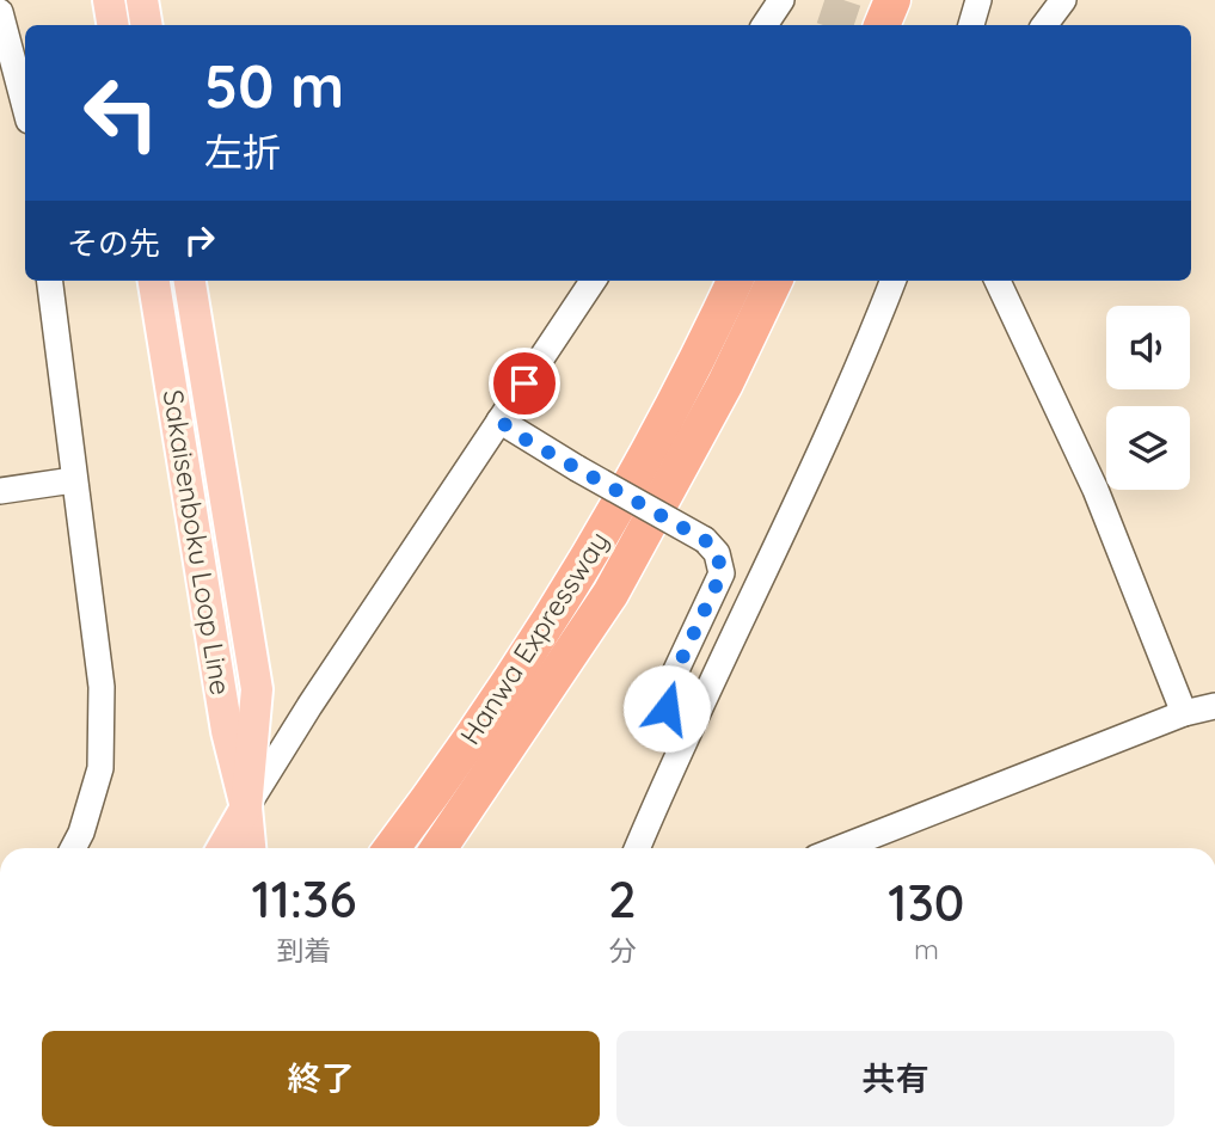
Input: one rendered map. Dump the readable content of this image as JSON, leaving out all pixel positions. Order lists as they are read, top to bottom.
{
  "streets": {
    "highway": ["Hanwa Expressway"],
    "main road": ["Sakaisenboku Loop Line"]
  },
  "page": {
    "turn": ["50 m", "左折"],
    "then": "その先",
    "eta": [
      "11:36",
      "到着",
      "2",
      "分",
      "130",
      "m"
    ],
    "buttons": ["終了", "共有"]
  }
}
